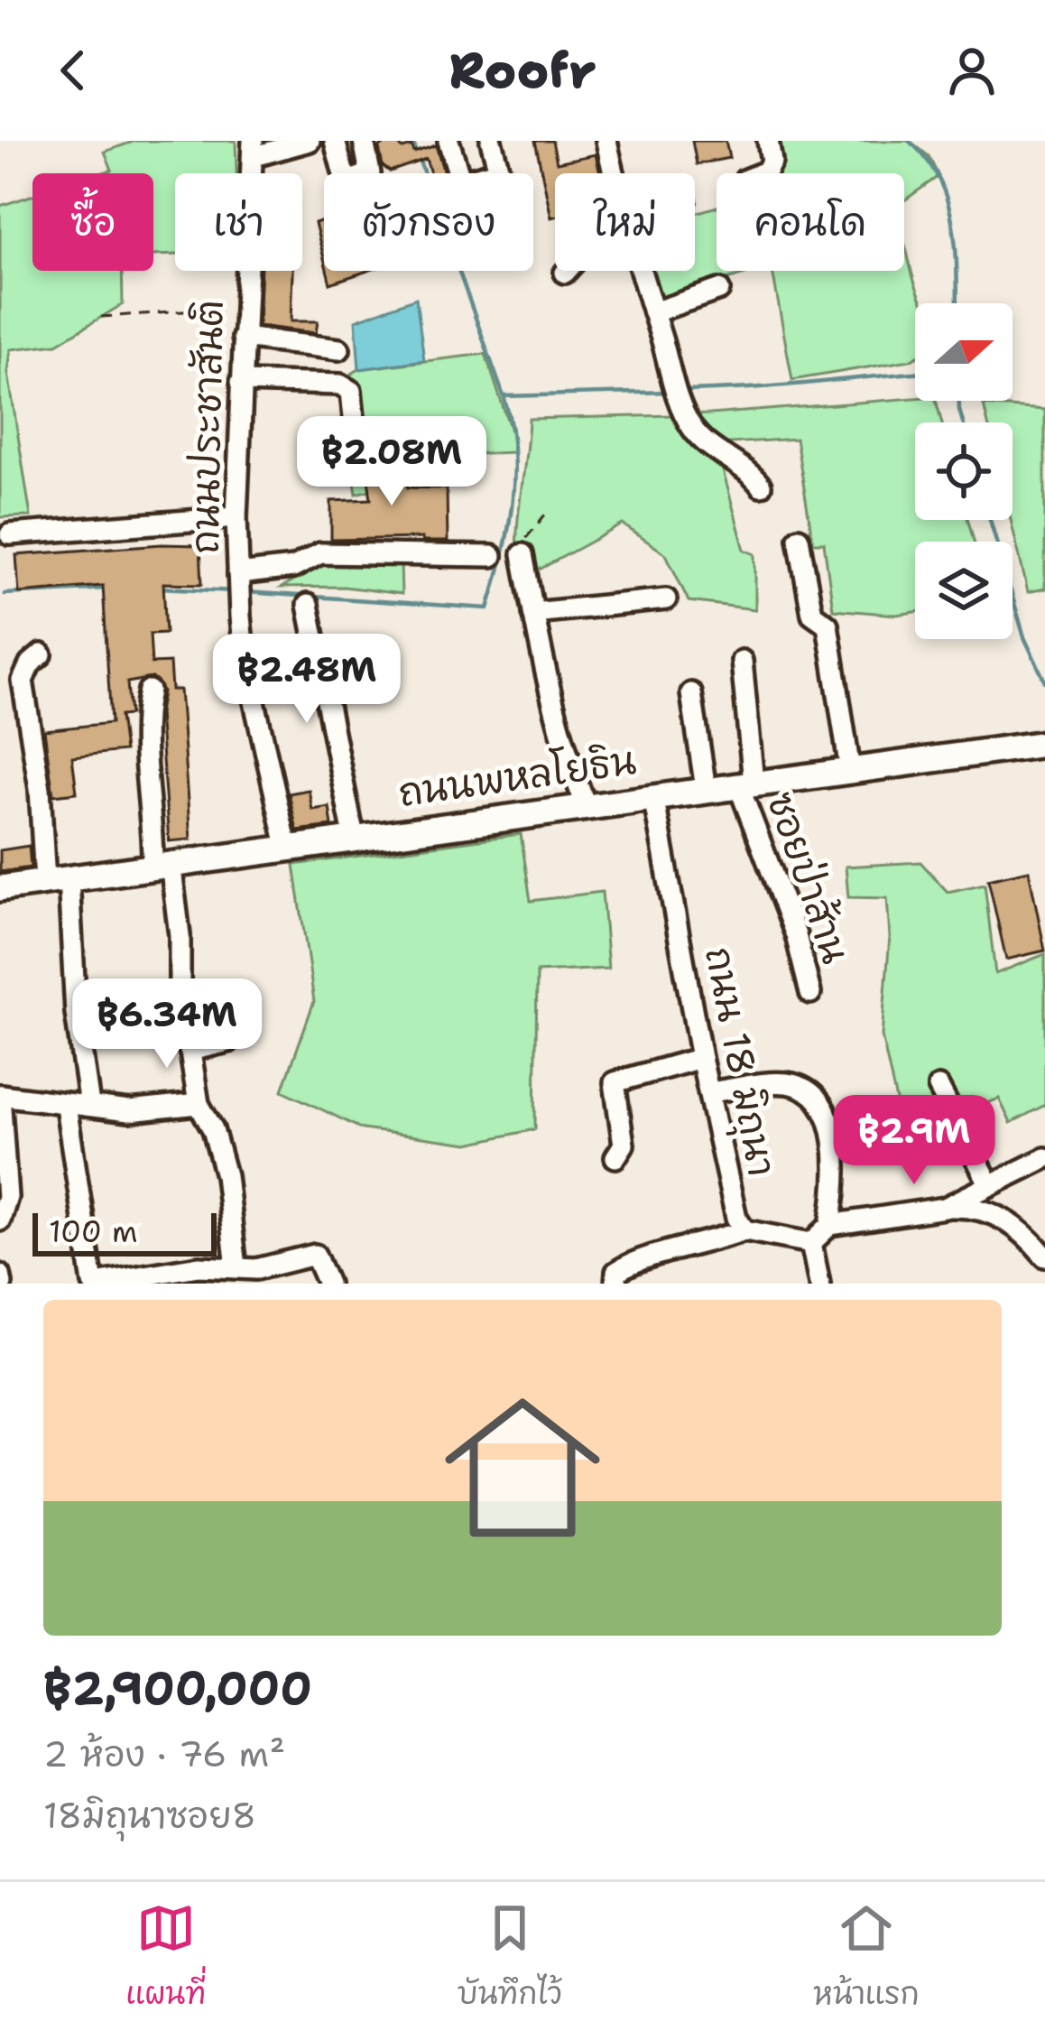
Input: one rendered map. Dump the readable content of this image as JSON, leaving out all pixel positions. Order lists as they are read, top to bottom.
{
  "streets": {
    "main road": ["ถนนพหลโยธิน"],
    "street": ["ถนนประชาสันติ", "ซอยป่าส้าน", "ถนน 18 มิถุนา"]
  },
  "crossings": [
    ["ถนนประชาสันติ", "ถนนพหลโยธิน"],
    ["ถนนพหลโยธิน", "ซอยป่าส้าน"],
    ["ถนนพหลโยธิน", "ถนน 18 มิถุนา"]
  ],
  "scale_bar": "100 m",
  "north": "right",
  "page": {
    "header": "Roofr",
    "chip": [
      "ซื้อ",
      "เช่า",
      "ตัวกรอง",
      "ใหม่",
      "คอนโด"
    ],
    "price": [
      "฿2.08M",
      "฿2.48M",
      "฿6.34M",
      "฿2.9M"
    ],
    "scale": "100 m",
    "list": [
      {
        "name": "฿2,900,000",
        "note": "2 ห้อง · 76 m² · 18มิถุนาซอย8"
      }
    ],
    "tabs": ["แผนที่", "บันทึกไว้", "หน้าแรก"]
  }
}
